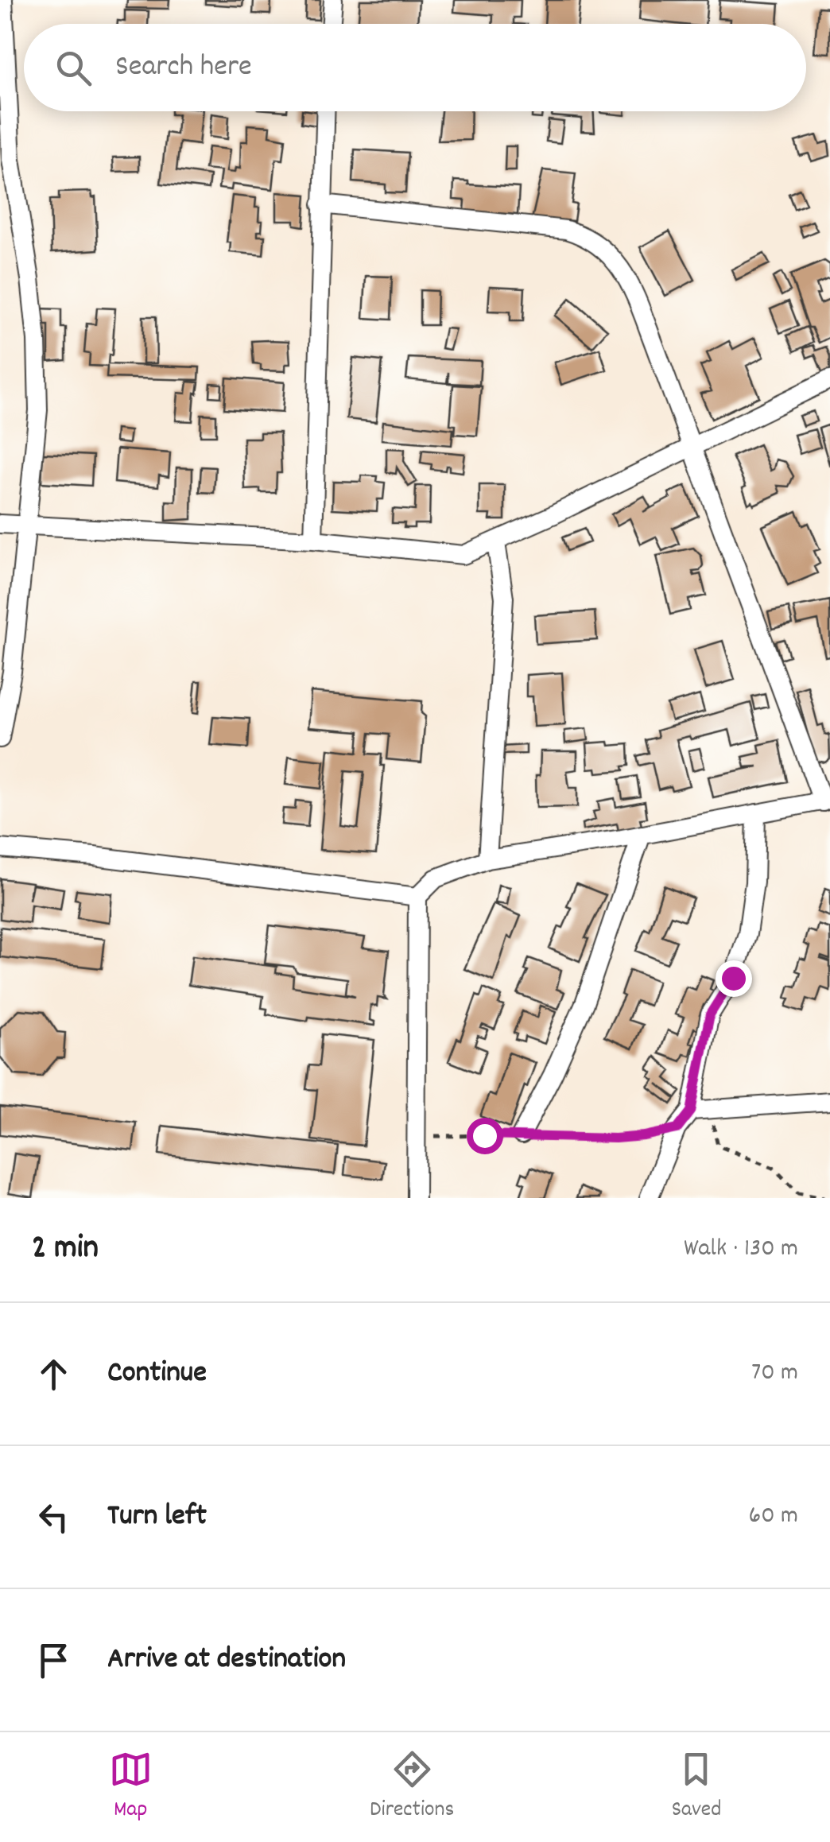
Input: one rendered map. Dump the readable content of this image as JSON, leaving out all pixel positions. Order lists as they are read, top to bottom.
{
  "page": {
    "search": "Search here",
    "heading": ["2 min", "Walk · 130 m"],
    "list": [
      ["Continue", "70 m"],
      ["Turn left", "60 m"],
      "Arrive at destination"
    ],
    "nav": ["Map", "Directions", "Saved"]
  }
}
